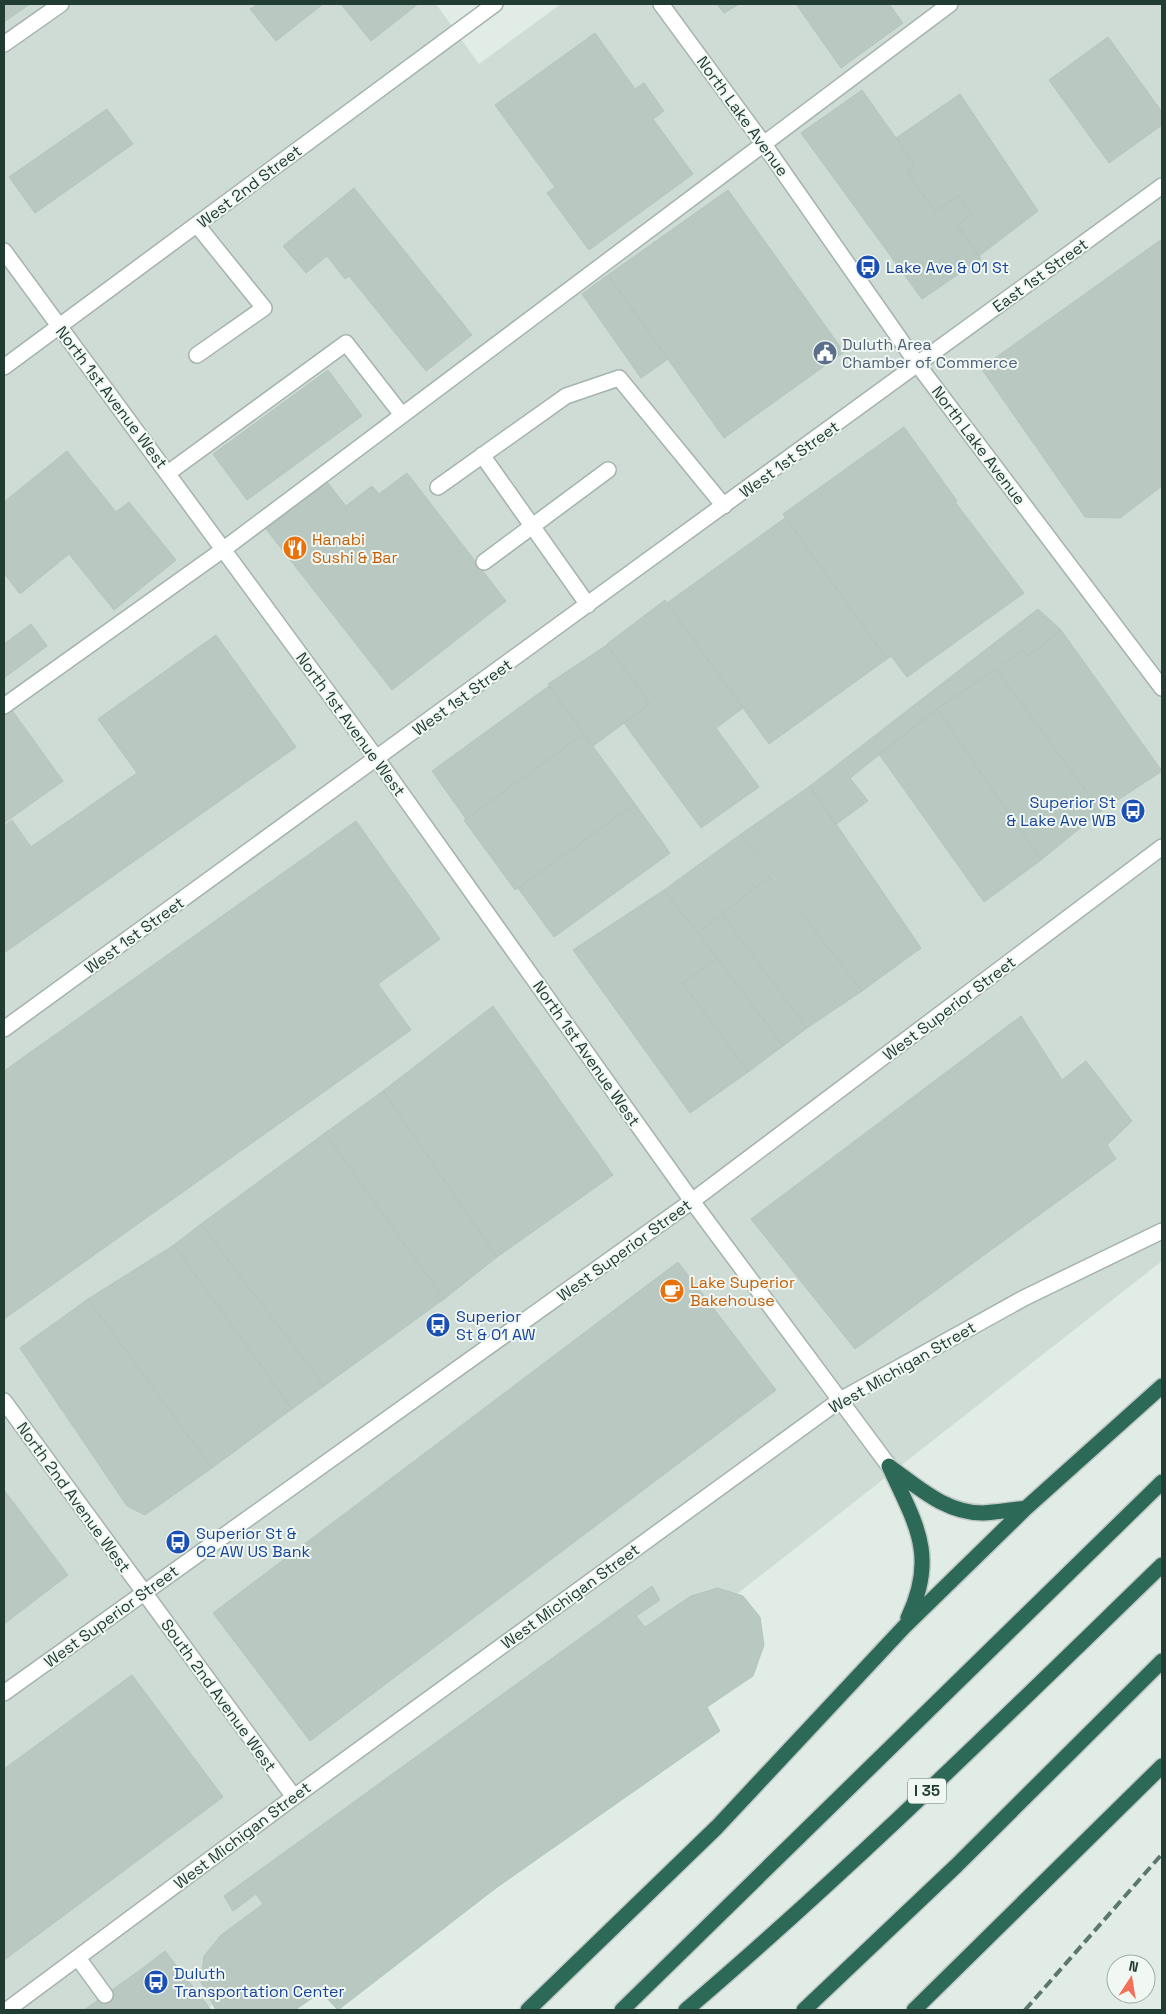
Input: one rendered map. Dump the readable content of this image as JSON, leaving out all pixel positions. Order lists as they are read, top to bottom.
{
  "streets": {
    "highway": ["I 35"],
    "street": [
      "North Lake Avenue",
      "West 2nd Street",
      "East 1st Street",
      "North 1st Avenue West",
      "West 1st Street",
      "West Superior Street",
      "West Michigan Street",
      "North 2nd Avenue West",
      "South 2nd Avenue West"
    ]
  },
  "crossings": [
    ["North Lake Avenue", "East 1st Street"],
    ["North Lake Avenue", "West 1st Street"],
    ["West 2nd Street", "North 1st Avenue West"],
    ["East 1st Street", "West 1st Street"],
    ["North 1st Avenue West", "West 1st Street"],
    ["North 1st Avenue West", "West Superior Street"],
    ["North 1st Avenue West", "West Michigan Street"],
    ["West Superior Street", "North 2nd Avenue West"],
    ["West Superior Street", "South 2nd Avenue West"],
    ["West Michigan Street", "South 2nd Avenue West"],
    ["North 2nd Avenue West", "South 2nd Avenue West"]
  ],
  "places": {
    "bus stop": [
      "Lake Ave & 01 St",
      "Superior St & Lake Ave WB",
      "Superior St & 01 AW",
      "Superior St & 02 AW US Bank",
      "Duluth Transportation Center"
    ],
    "public building": ["Duluth Area Chamber of Commerce"],
    "restaurant": ["Hanabi Sushi & Bar"],
    "cafe": ["Lake Superior Bakehouse"]
  },
  "north": "top"
}
